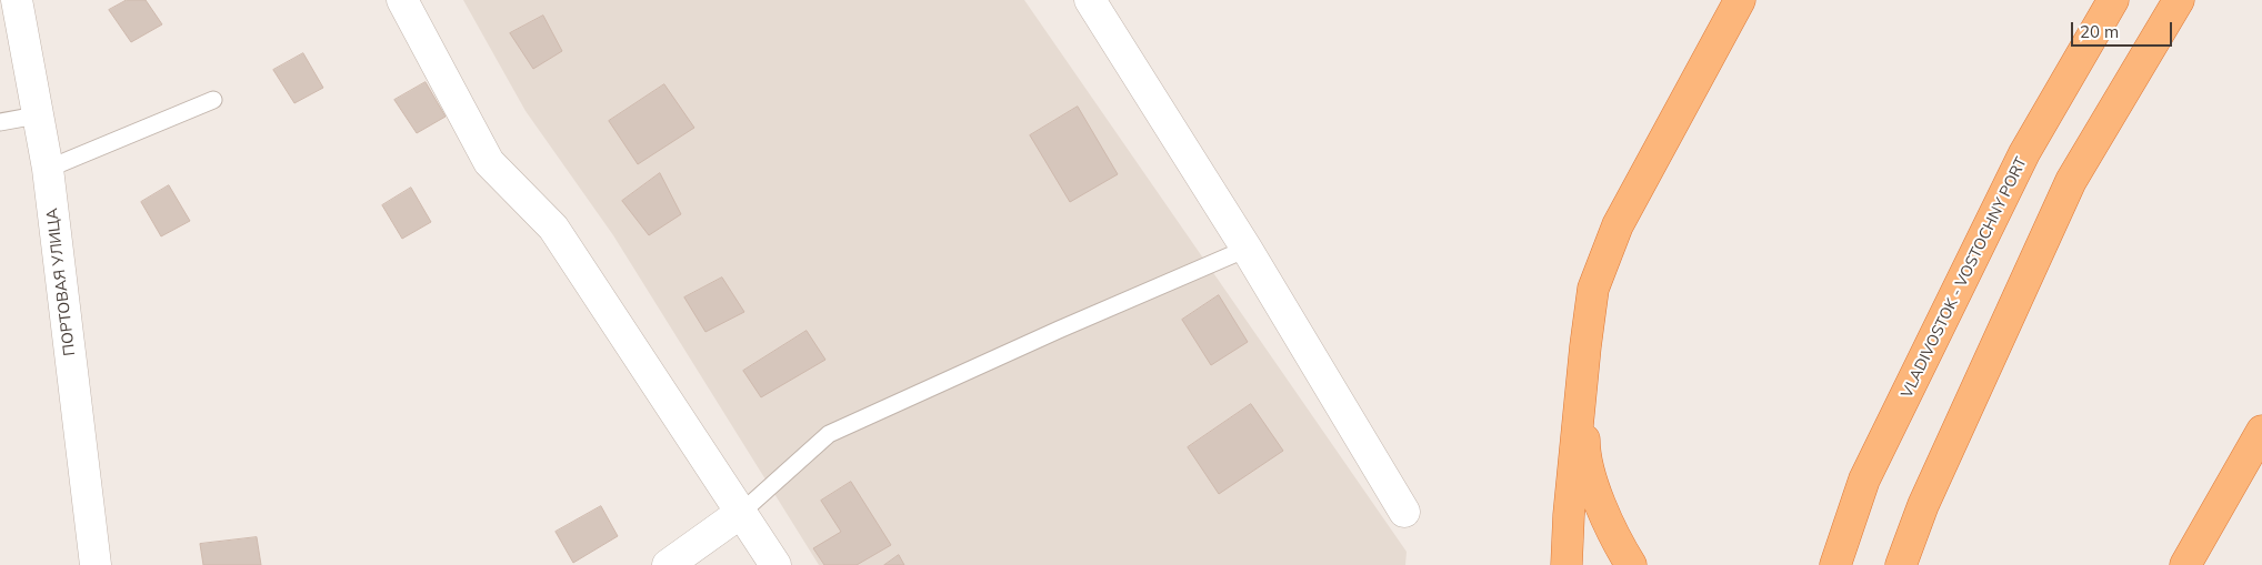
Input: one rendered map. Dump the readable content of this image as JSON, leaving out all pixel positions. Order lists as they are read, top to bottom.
{
  "streets": {
    "highway": ["VLADIVOSTOK - VOSTOCHNY PORT"],
    "street": ["ПОРТОВАЯ УЛИЦА"]
  },
  "scale_bar": "20 m"
}
